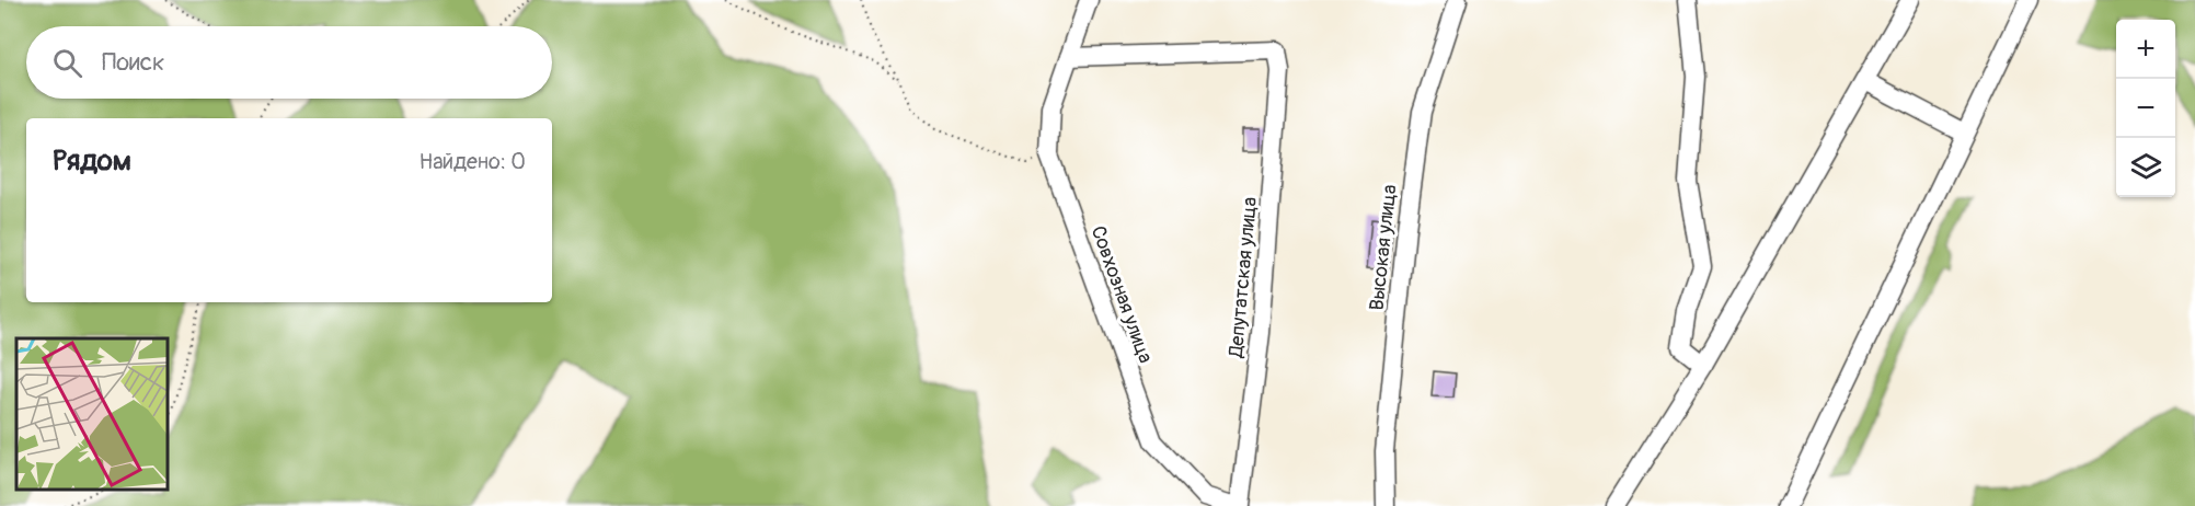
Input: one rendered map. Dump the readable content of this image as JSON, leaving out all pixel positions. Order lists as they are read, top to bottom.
{
  "streets": {
    "street": ["Высокая улица", "Депутатская улица", "Совхозная улица"]
  },
  "crossings": [
    ["Депутатская улица", "Совхозная улица"]
  ],
  "page": {
    "map_buttons": ["+", "−"],
    "search": "Поиск",
    "heading": ["Рядом", "Найдено: 0"]
  }
}
